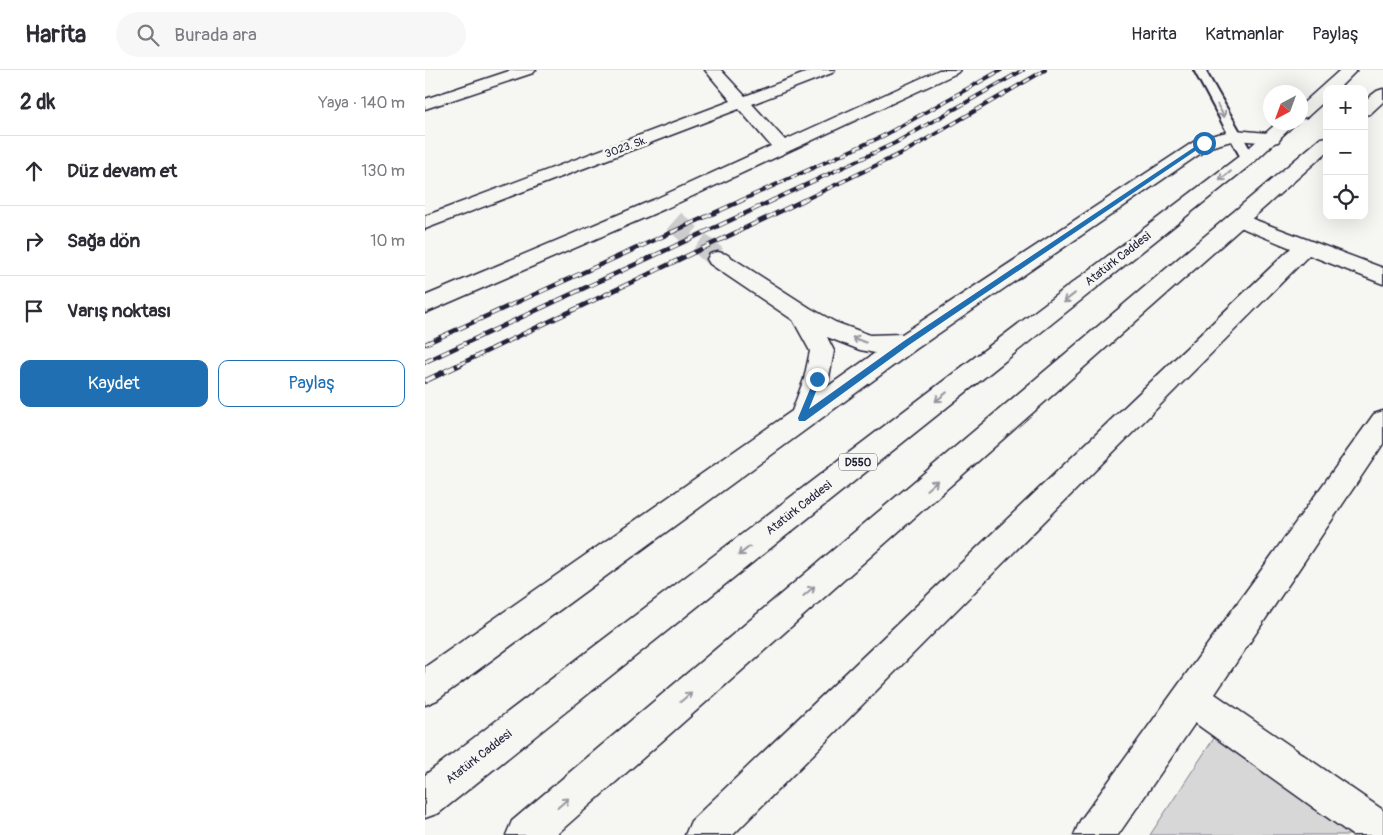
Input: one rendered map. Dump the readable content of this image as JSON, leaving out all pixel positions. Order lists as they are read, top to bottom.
{
  "streets": {
    "main road": ["3023. Sk.", "Atatürk Caddesi", "D550"]
  },
  "north": "bottom left",
  "page": {
    "header": "Harita",
    "search": "Burada ara",
    "nav": ["Harita", "Katmanlar", "Paylaş"],
    "heading": ["2 dk", "Yaya · 140 m"],
    "map_buttons": ["+", "−"],
    "list": [
      ["Düz devam et", "130 m"],
      ["Sağa dön", "10 m"],
      "Varış noktası"
    ],
    "buttons": ["Kaydet", "Paylaş"]
  }
}
